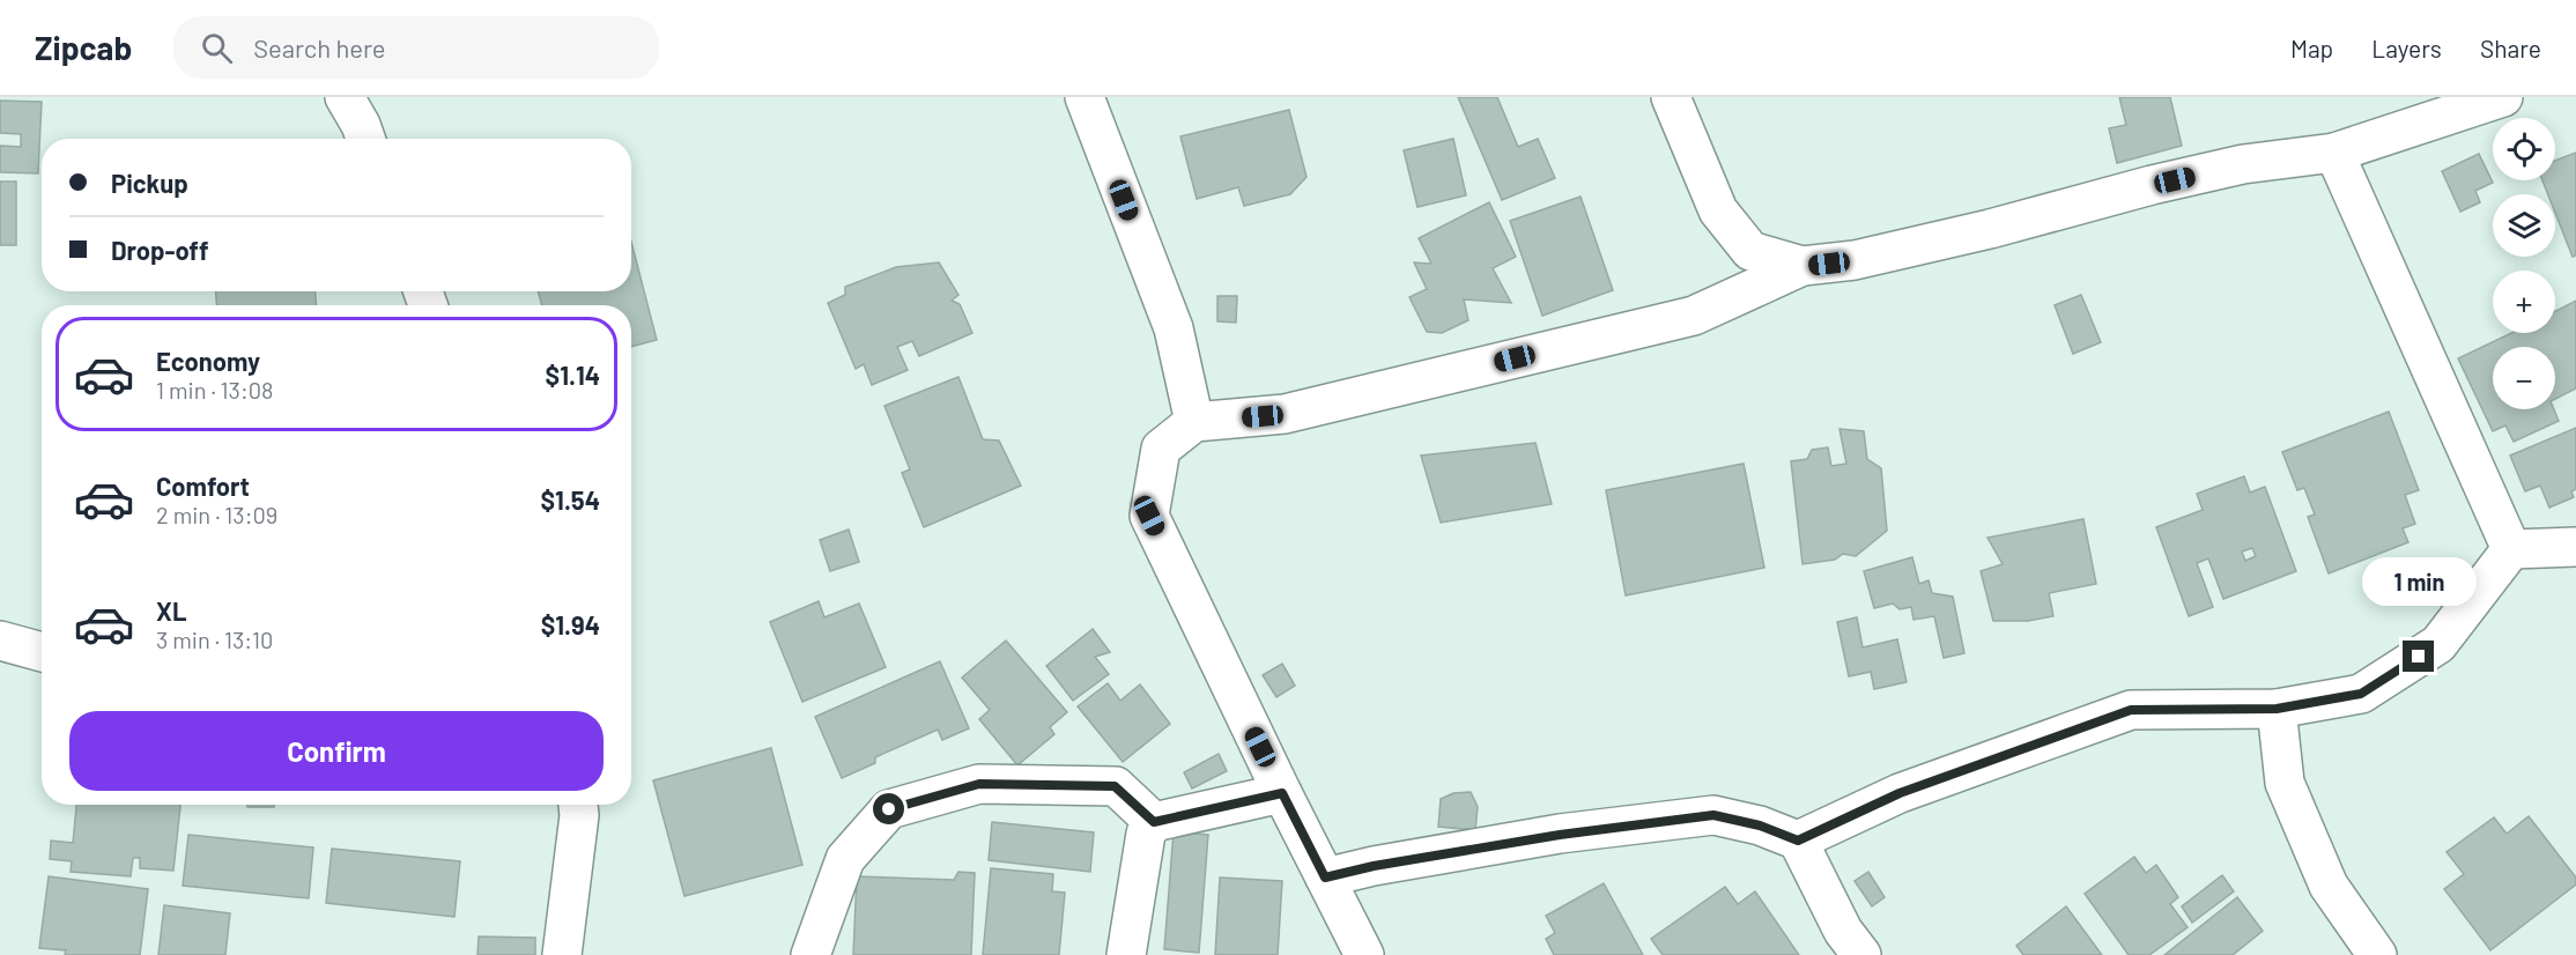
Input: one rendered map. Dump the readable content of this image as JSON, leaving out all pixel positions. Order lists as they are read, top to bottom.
{
  "page": {
    "header": "Zipcab",
    "search": "Search here",
    "nav": ["Map", "Layers", "Share"],
    "map_buttons": ["+", "−"],
    "banner": ["Pickup", "Drop-off"],
    "list": [
      {
        "name": "Economy",
        "note": "1 min · 13:08",
        "value": "$1.14"
      },
      {
        "name": "Comfort",
        "note": "2 min · 13:09",
        "value": "$1.54"
      },
      {
        "name": "XL",
        "note": "3 min · 13:10",
        "value": "$1.94"
      }
    ],
    "bubble": "1 min",
    "buttons": "Confirm"
  }
}
